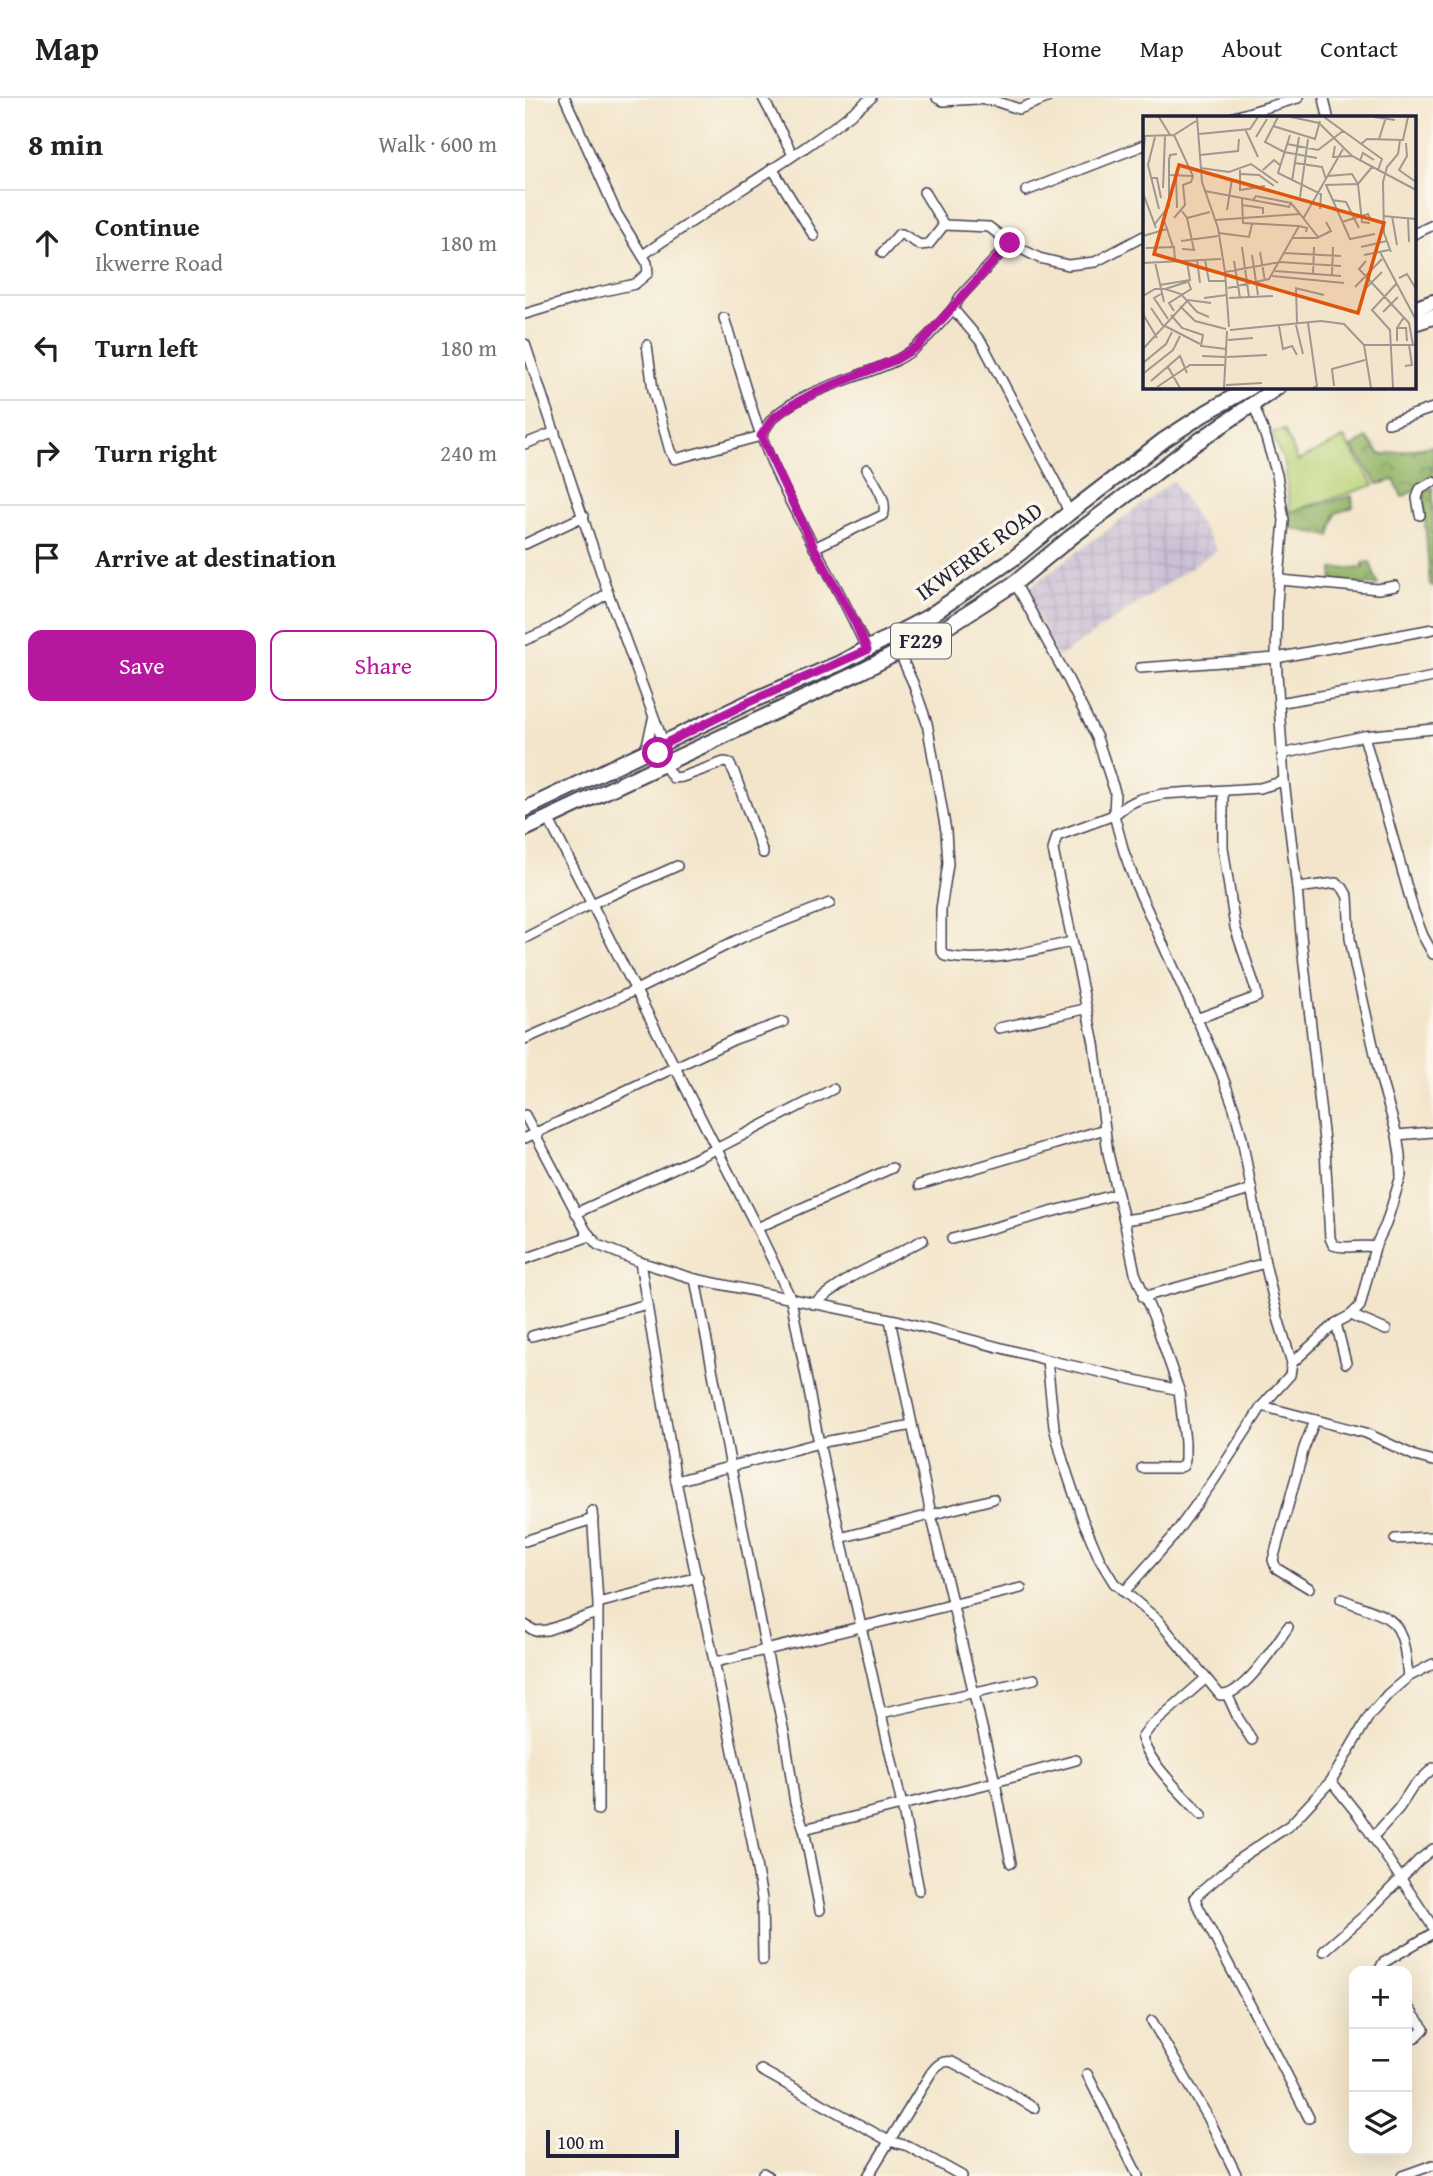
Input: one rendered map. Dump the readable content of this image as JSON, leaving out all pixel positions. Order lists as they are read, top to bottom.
{
  "streets": {
    "main road": ["IKWERRE ROAD", "F229"]
  },
  "scale_bar": "100 m",
  "page": {
    "header": "Map",
    "nav": [
      "Home",
      "Map",
      "About",
      "Contact"
    ],
    "heading": ["8 min", "Walk · 600 m"],
    "list": [
      ["Continue", "Ikwerre Road", "180 m"],
      ["Turn left", "180 m"],
      ["Turn right", "240 m"],
      "Arrive at destination"
    ],
    "buttons": ["Save", "Share"],
    "map_buttons": ["+", "−"],
    "scale": "100 m"
  }
}
